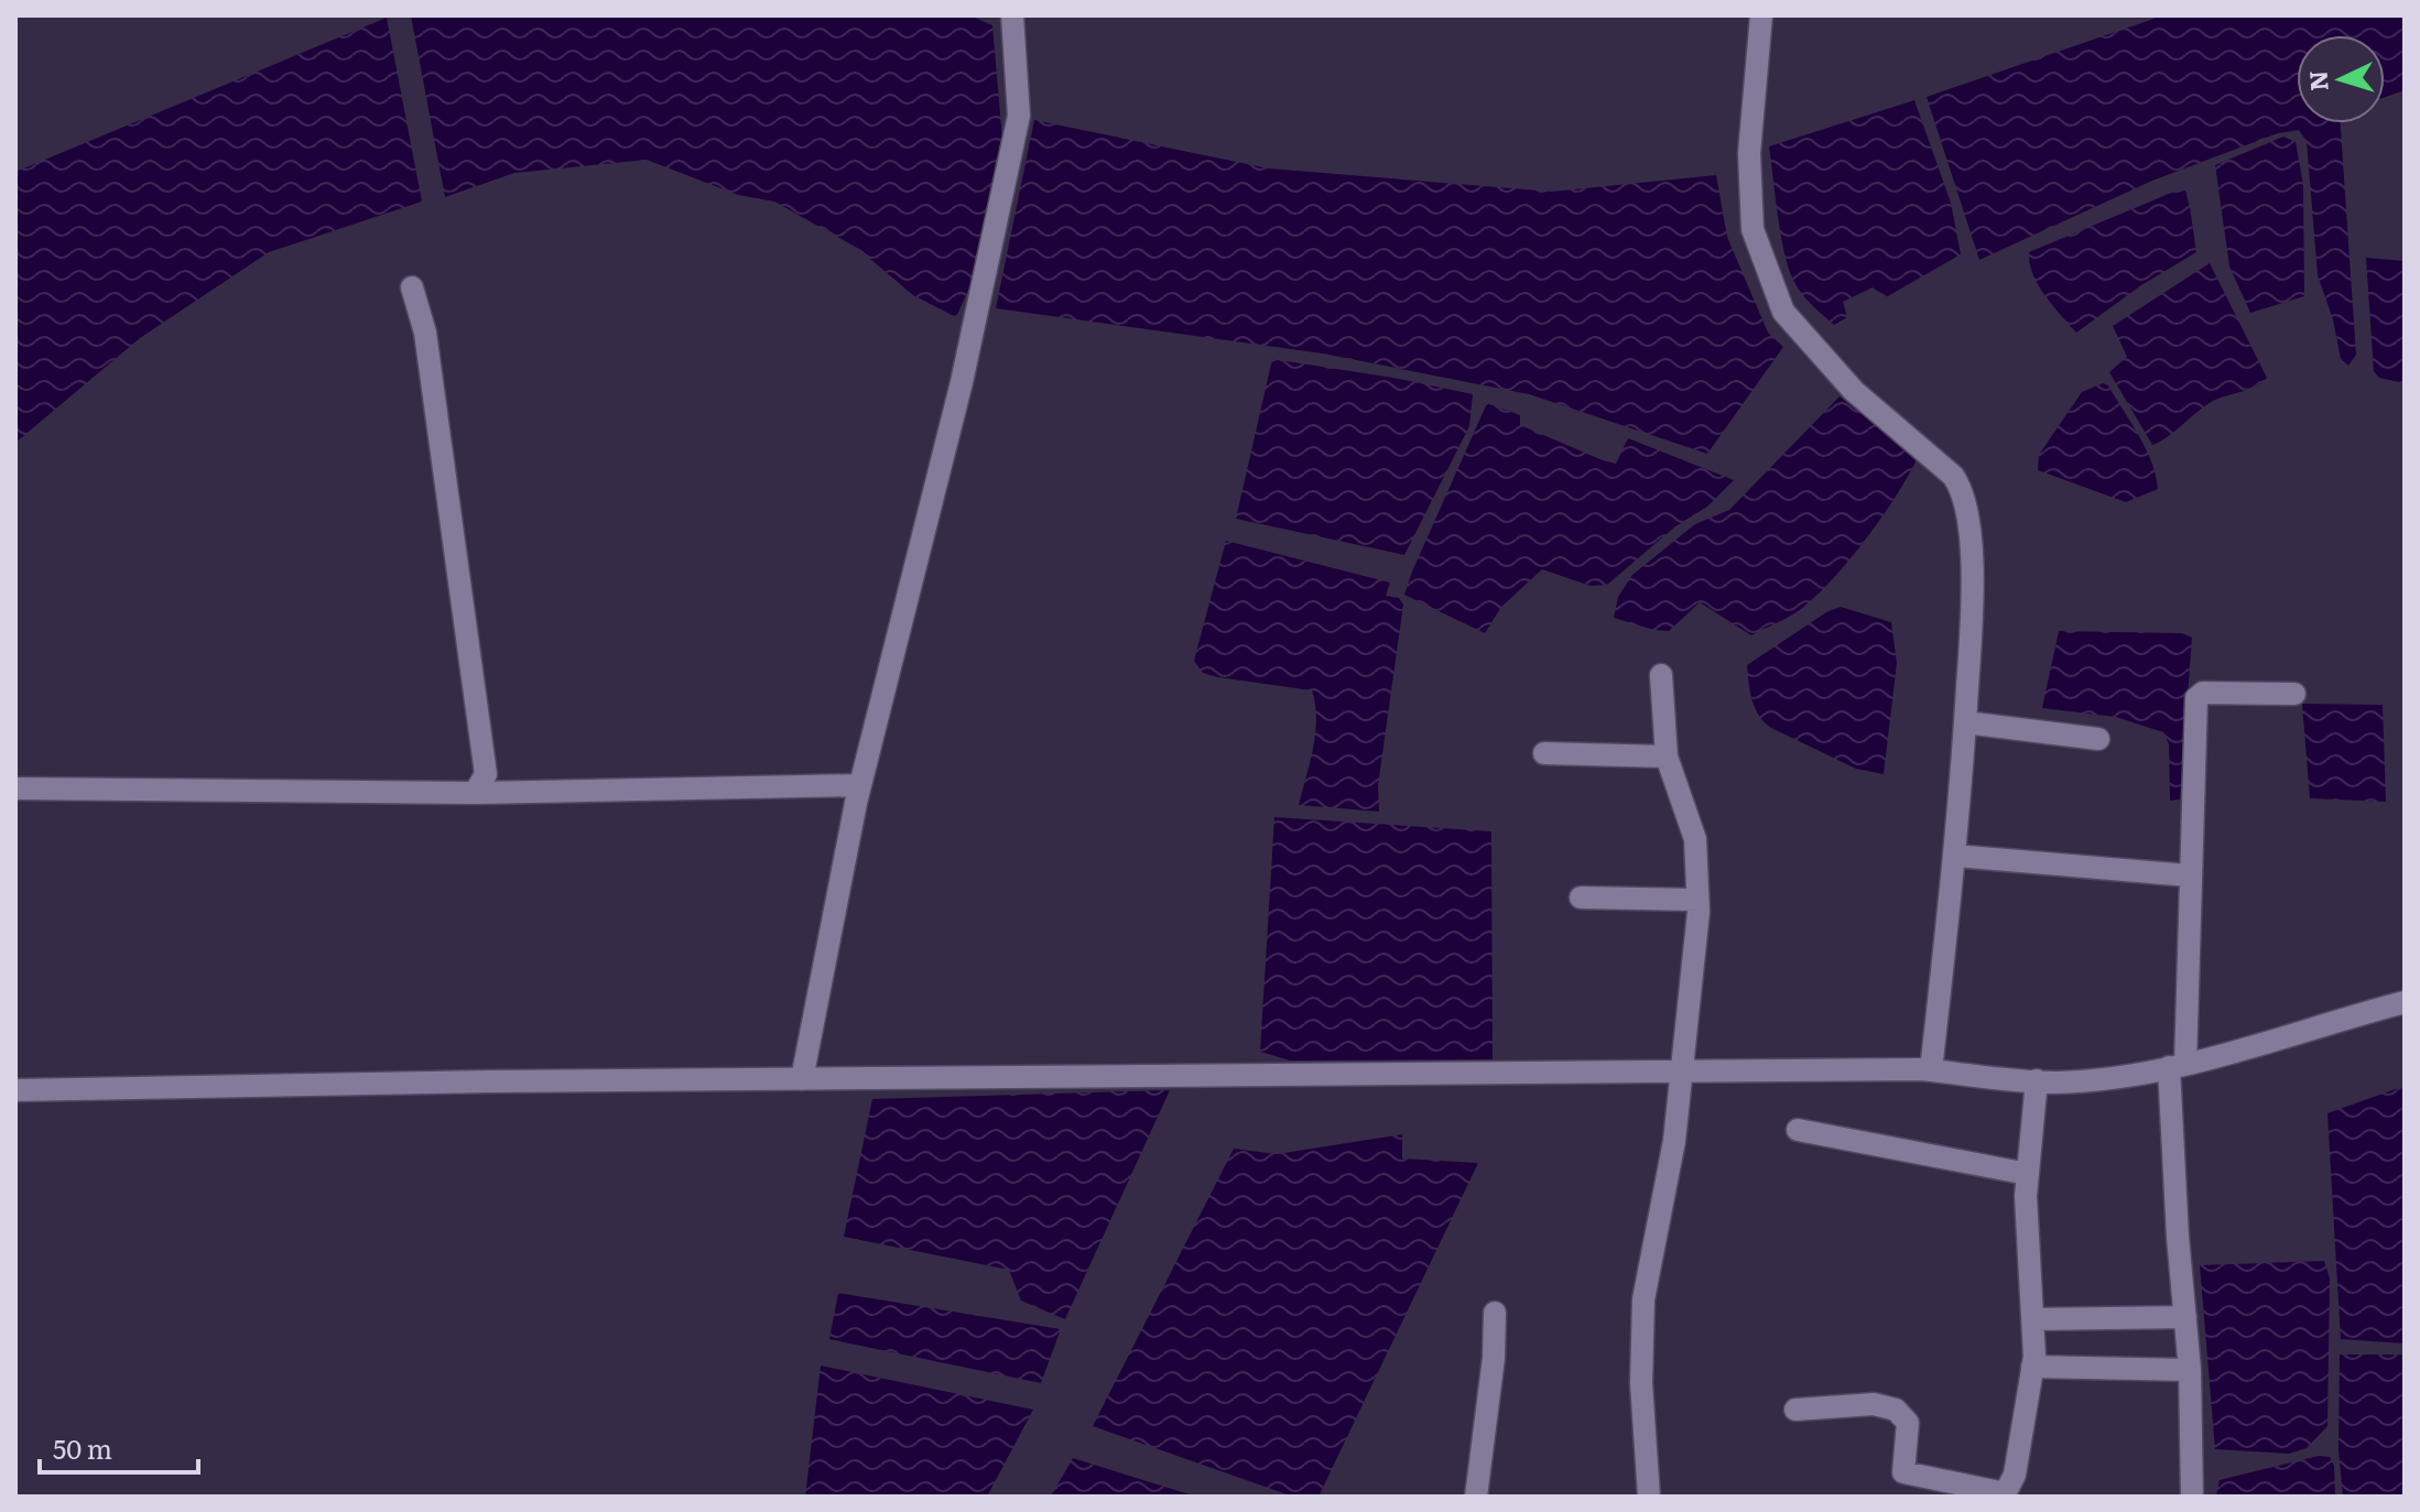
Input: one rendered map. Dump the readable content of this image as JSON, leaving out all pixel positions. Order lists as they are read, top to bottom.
{
  "scale_bar": "50 m",
  "north": "left"
}
